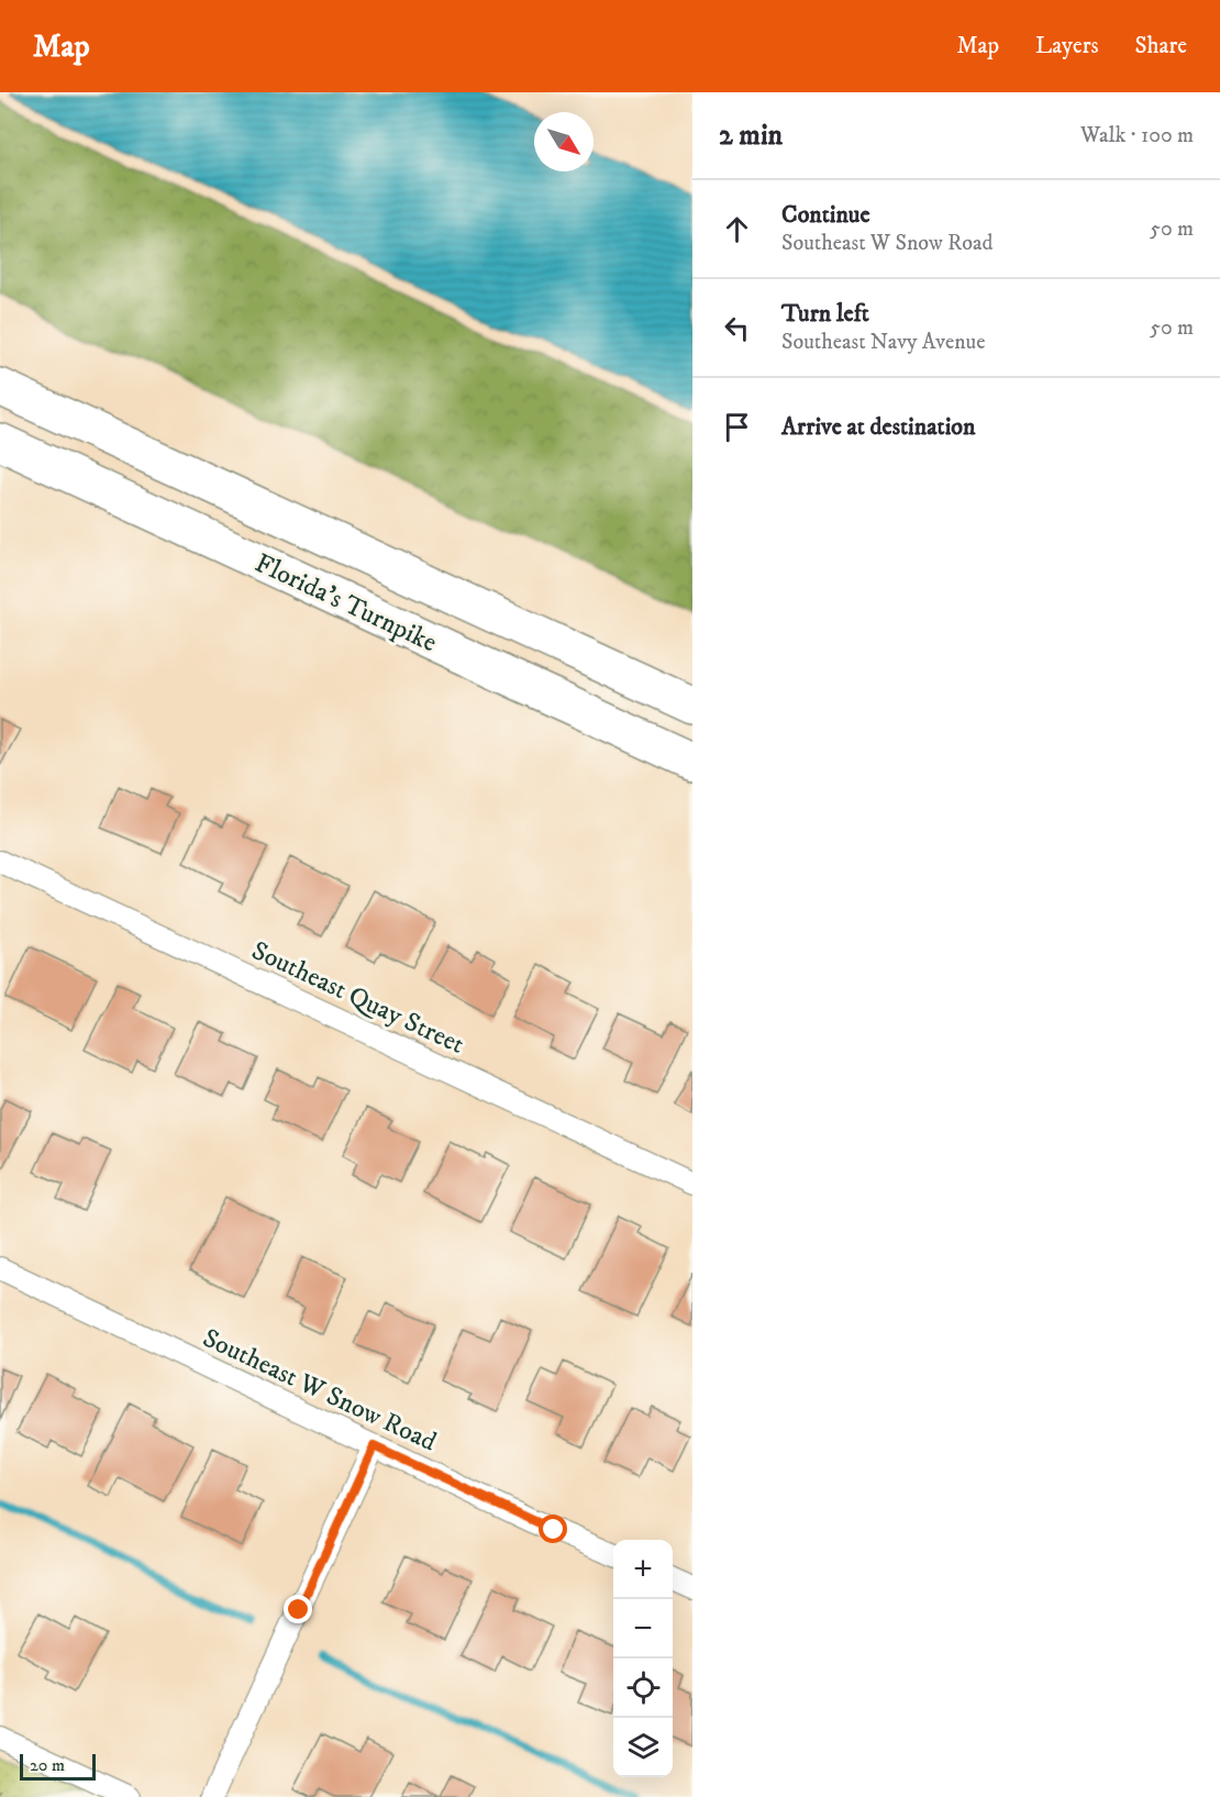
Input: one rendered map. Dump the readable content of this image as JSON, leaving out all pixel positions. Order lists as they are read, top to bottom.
{
  "streets": {
    "highway": ["Florida's Turnpike"],
    "street": ["Southeast Quay Street", "Southeast W Snow Road"]
  },
  "scale_bar": "20 m",
  "north": "bottom right",
  "page": {
    "header": "Map",
    "nav": ["Map", "Layers", "Share"],
    "heading": ["2 min", "Walk · 100 m"],
    "list": [
      ["Continue", "Southeast W Snow Road", "50 m"],
      ["Turn left", "Southeast Navy Avenue", "50 m"],
      "Arrive at destination"
    ],
    "map_buttons": ["+", "−"],
    "scale": "20 m"
  }
}
